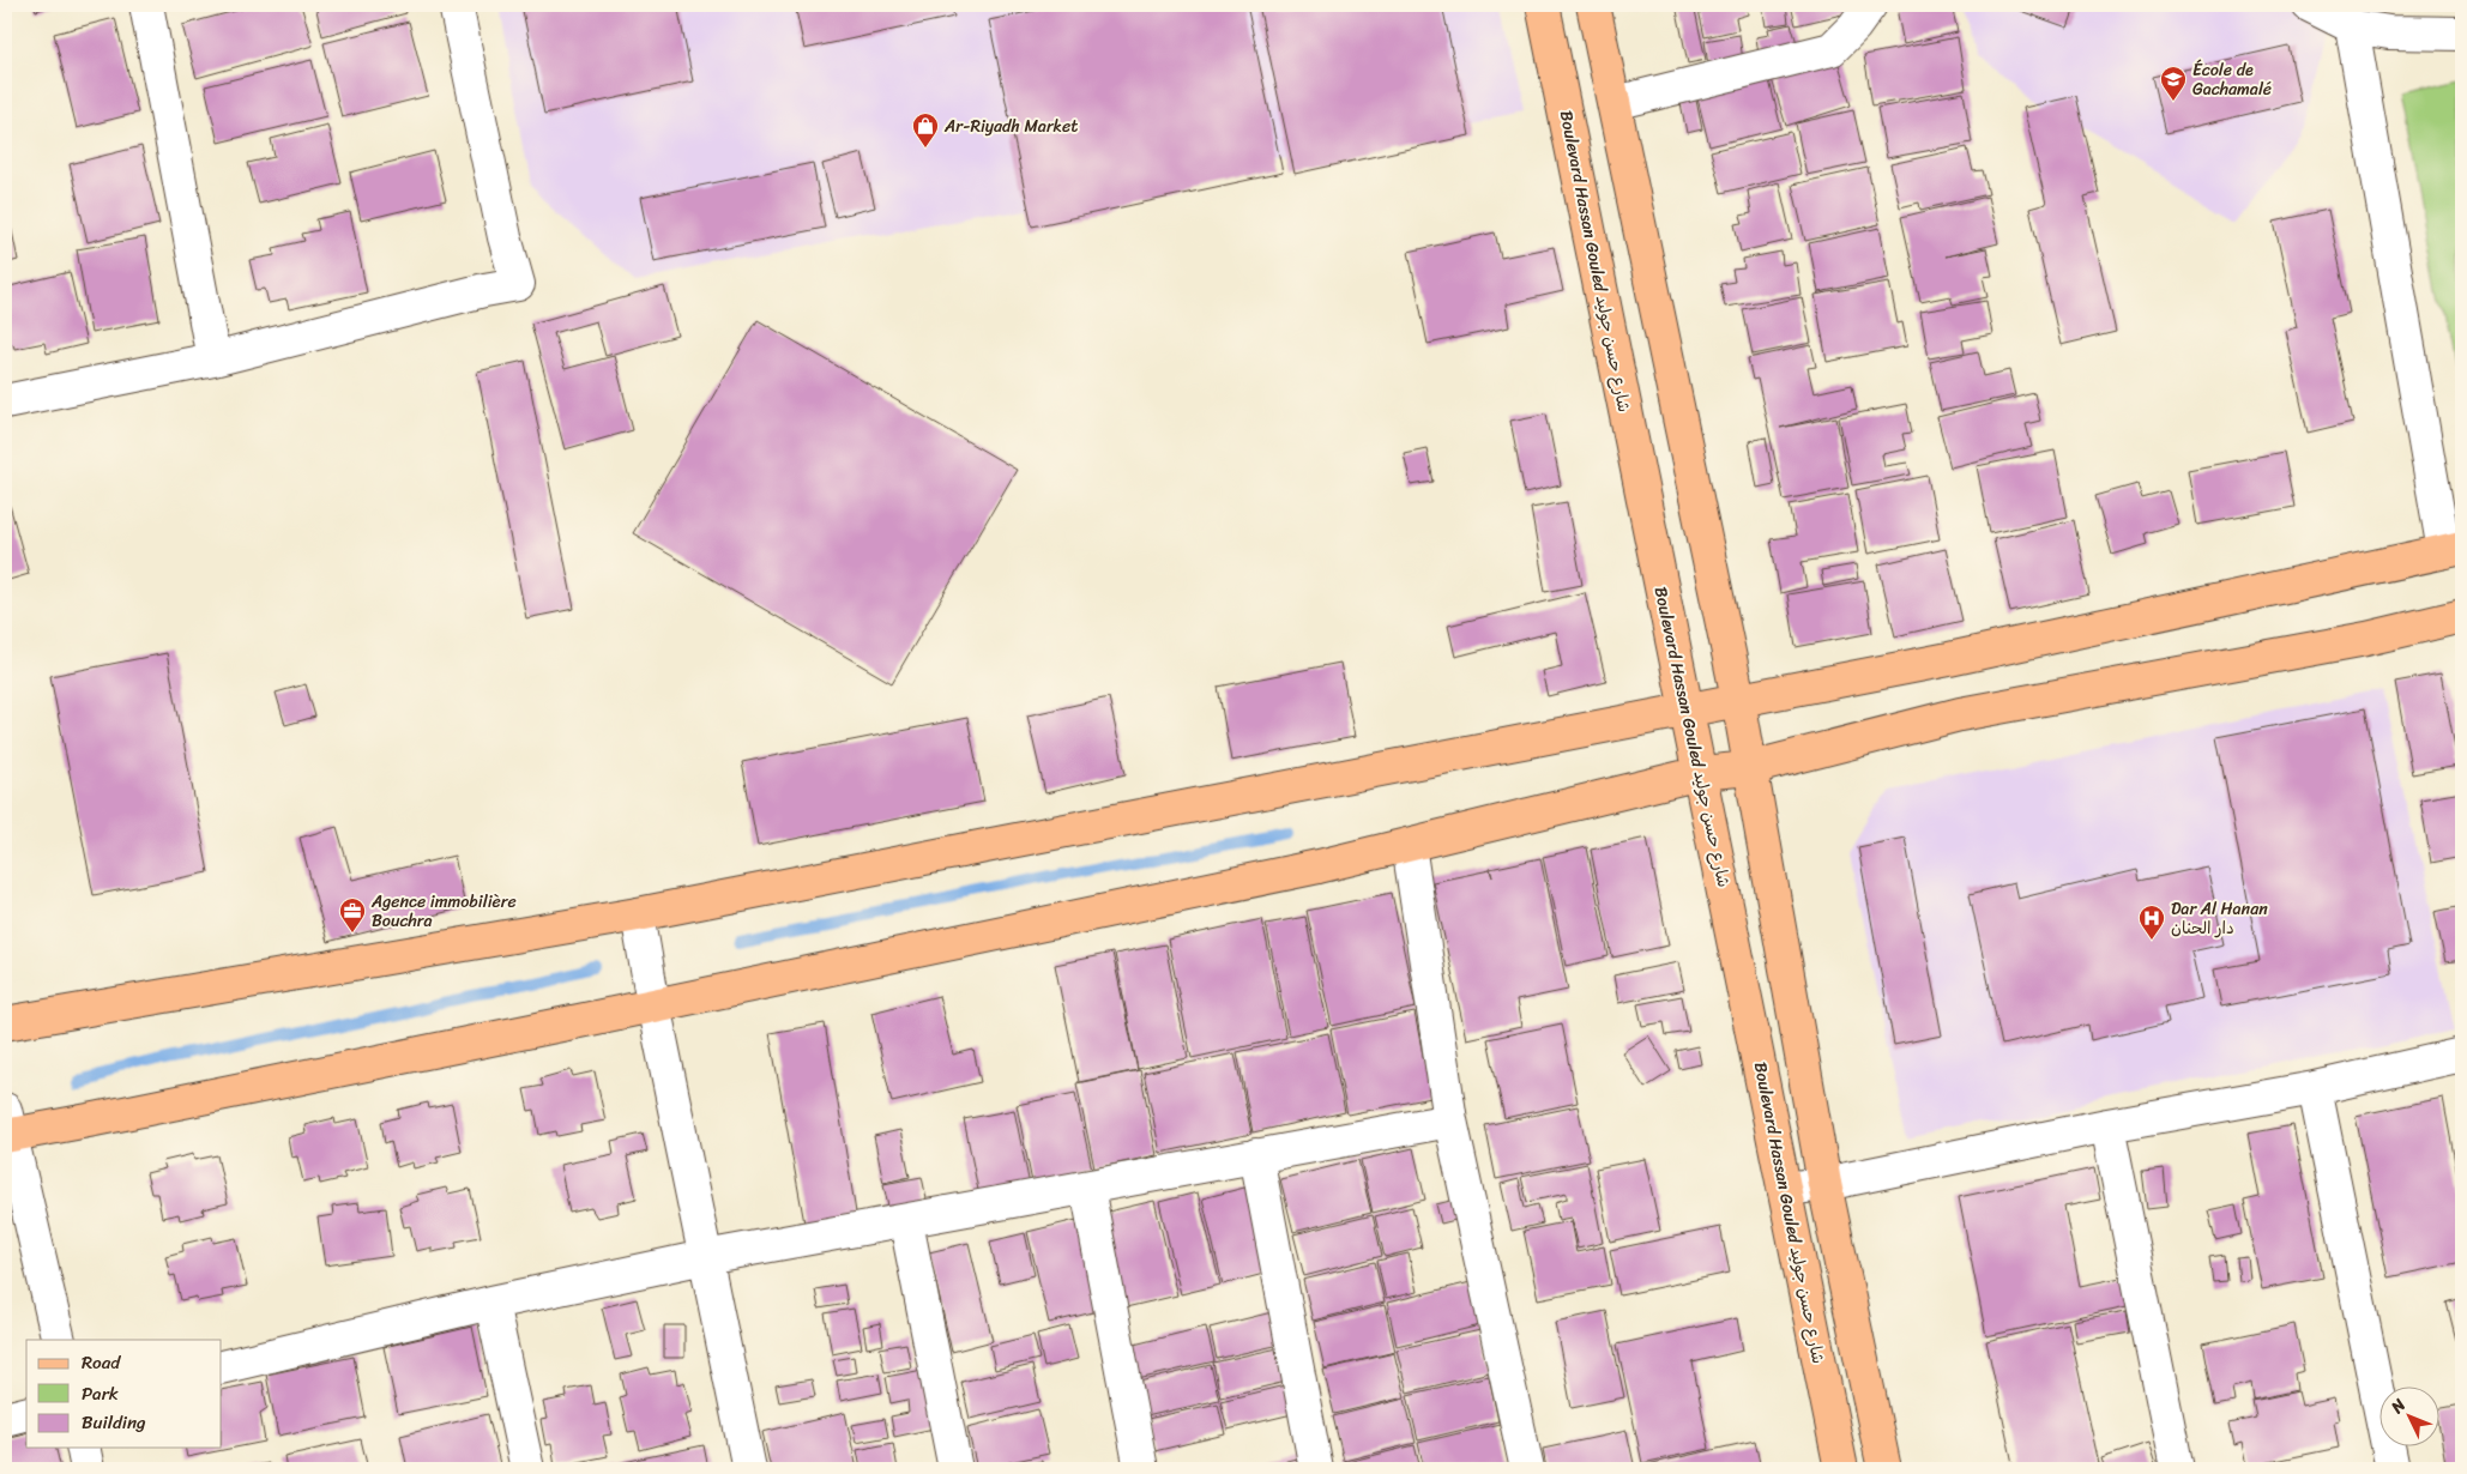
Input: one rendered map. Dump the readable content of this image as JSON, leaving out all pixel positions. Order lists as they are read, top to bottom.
{
  "streets": {
    "main road": ["Boulevard Hassan Gouled شارع حسن جوليد"]
  },
  "places": {
    "school or university": ["École de Gachamalé"],
    "shop": ["Ar-Riyadh Market"],
    "office": ["Agence immobilière Bouchra"],
    "hospital": ["Dar Al Hanan دار الحنان"]
  },
  "legend": ["Road", "Park", "Building"],
  "north": "top left"
}
